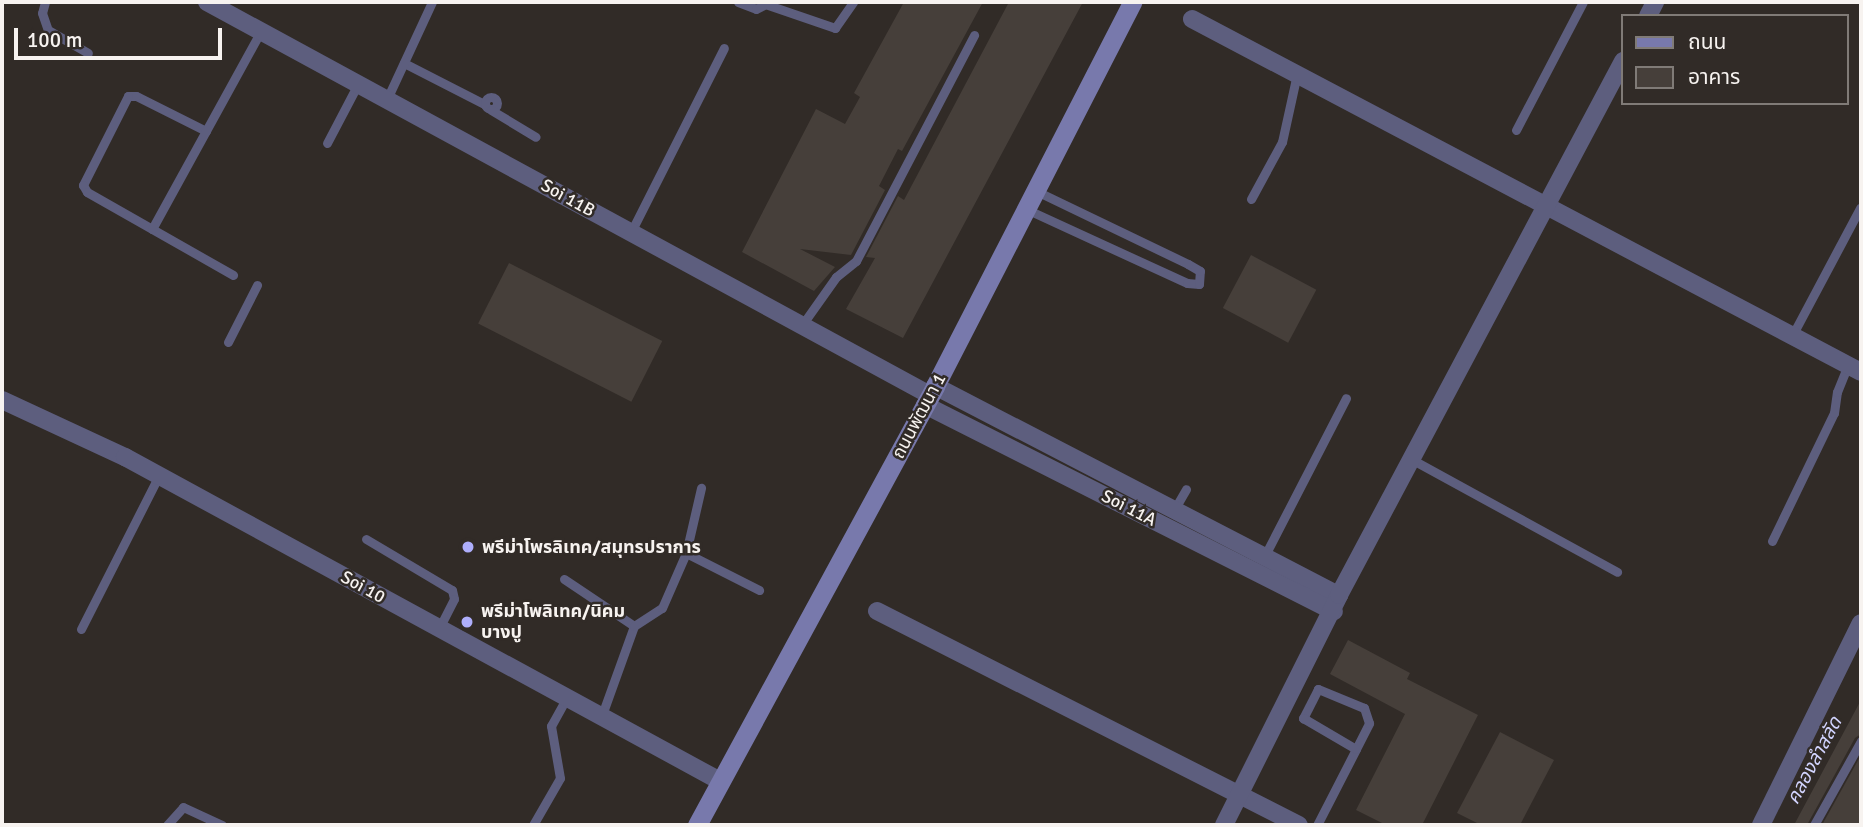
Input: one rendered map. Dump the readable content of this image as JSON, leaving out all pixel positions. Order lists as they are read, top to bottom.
{
  "streets": {
    "main road": ["ถนนพัฒนา 1"],
    "street": ["Soi 11B", "Soi 11A", "Soi 10"]
  },
  "crossings": [
    ["Soi 11B", "ถนนพัฒนา 1"],
    ["Soi 11B", "Soi 11A"],
    ["ถนนพัฒนา 1", "Soi 11A"],
    ["ถนนพัฒนา 1", "Soi 10"]
  ],
  "water": ["คลองลำสลัด"],
  "places": ["พรีม่าโพรลิเทค/สมุทรปราการ", "พรีม่าโพลิเทค/นิคม บางปู"],
  "legend": ["ถนน", "อาคาร"],
  "scale_bar": "100 m"
}
